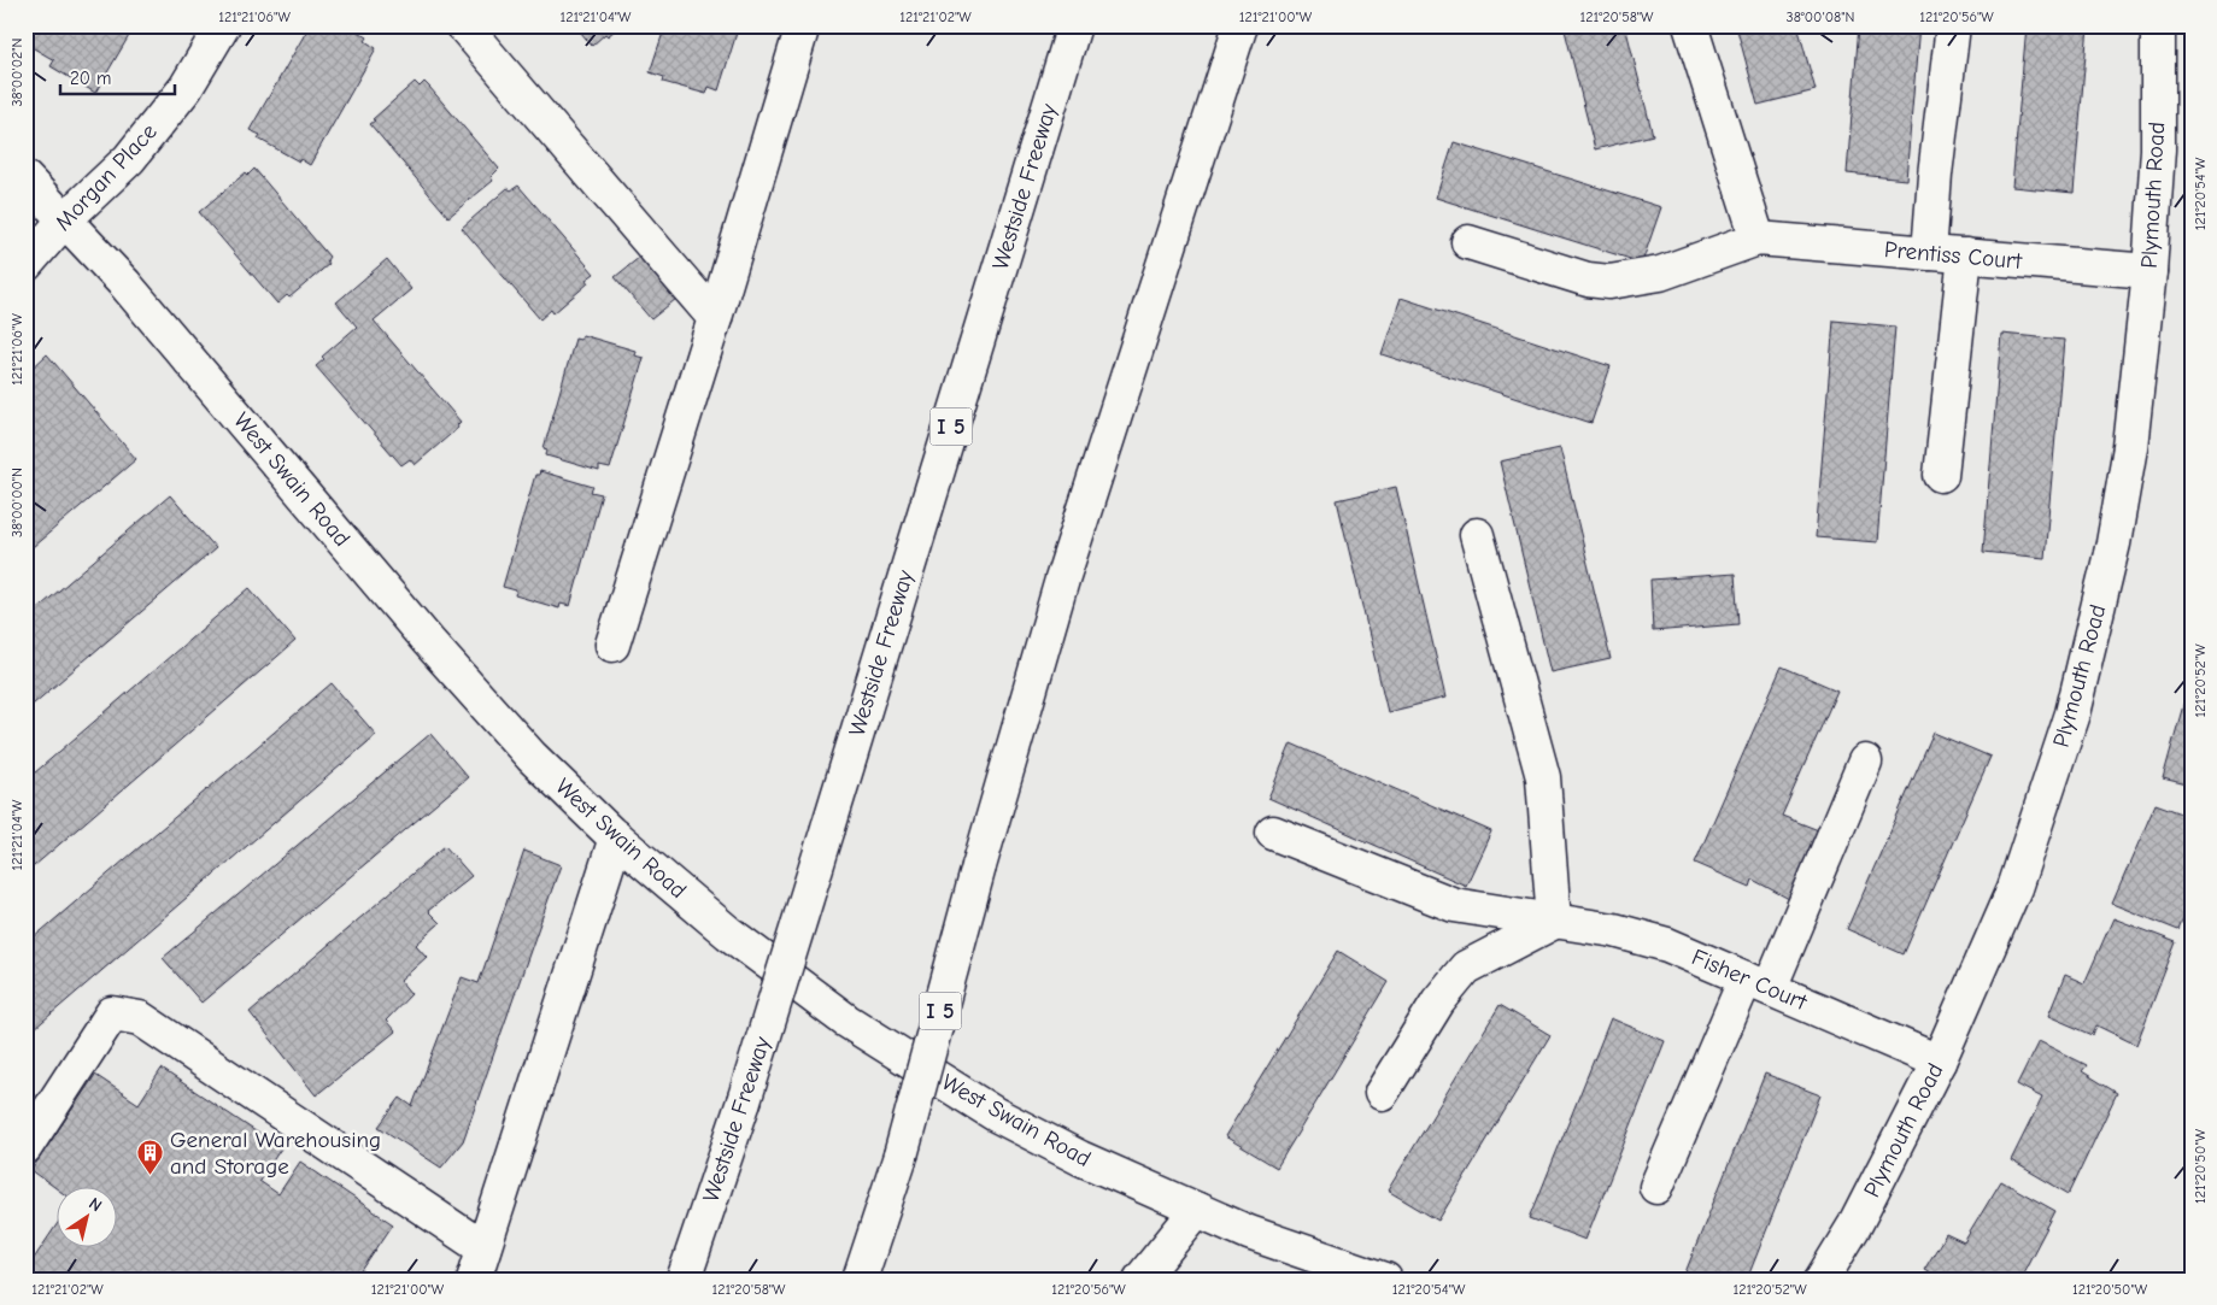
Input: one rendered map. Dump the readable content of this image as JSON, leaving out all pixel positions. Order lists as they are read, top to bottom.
{
  "streets": {
    "main road": [
      "Morgan Place",
      "Westside Freeway",
      "Plymouth Road",
      "Prentiss Court",
      "I 5",
      "West Swain Road",
      "Fisher Court"
    ]
  },
  "crossings": [
    ["Morgan Place", "West Swain Road"],
    ["Plymouth Road", "Prentiss Court"],
    ["Plymouth Road", "Fisher Court"]
  ],
  "places": {
    "building": ["General Warehousing and Storage"]
  },
  "scale_bar": "20 m",
  "north": "top right",
  "coordinates": [
    "121°21'06\"W",
    "121°21'04\"W",
    "121°21'02\"W",
    "121°21'00\"W",
    "121°20'58\"W",
    "38°00'08\"N",
    "121°20'56\"W",
    "38°00'02\"N",
    "121°20'54\"W",
    "38°00'00\"N",
    "121°20'52\"W",
    "121°20'50\"W"
  ]
}
